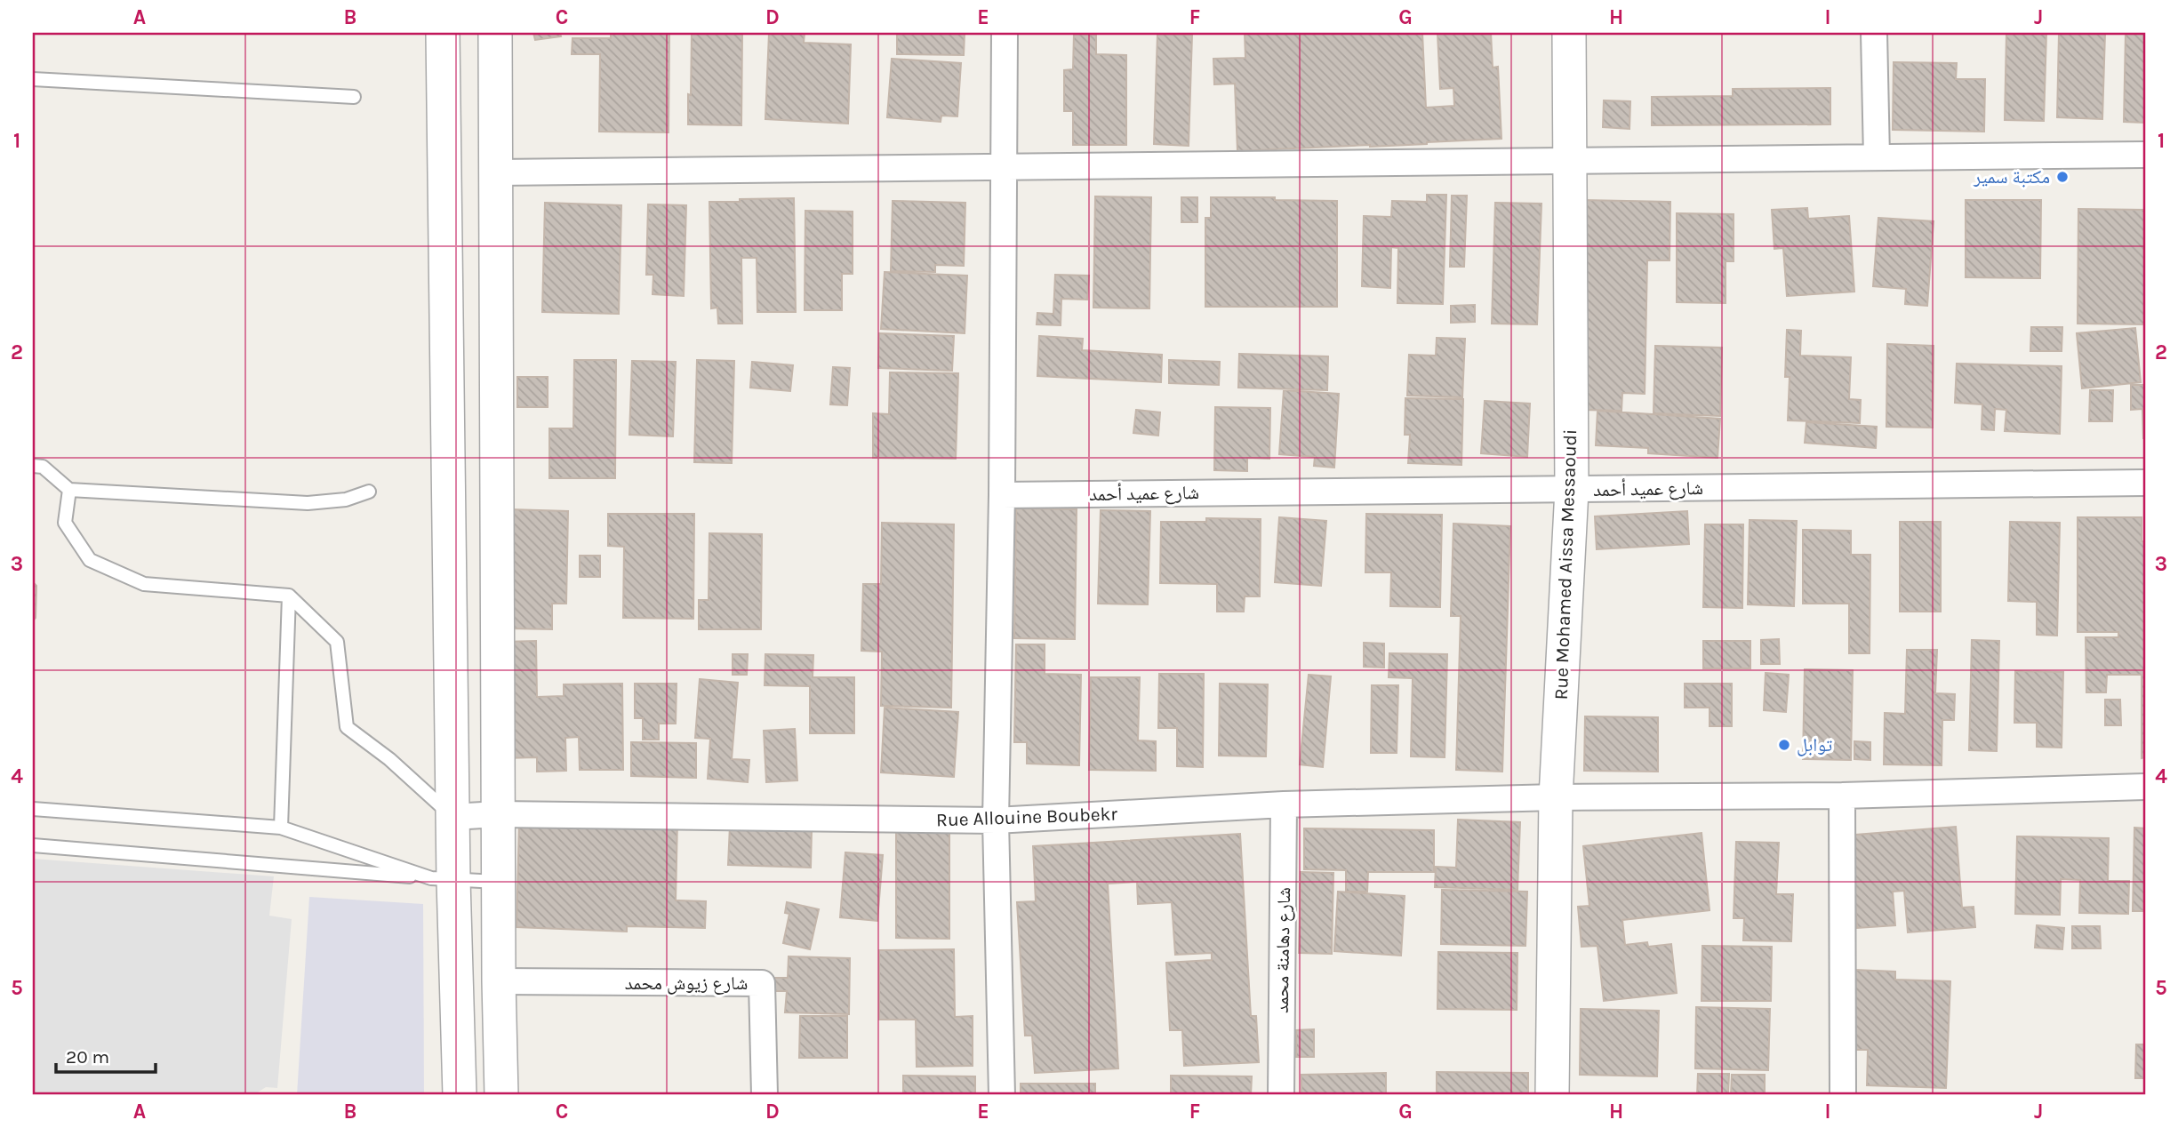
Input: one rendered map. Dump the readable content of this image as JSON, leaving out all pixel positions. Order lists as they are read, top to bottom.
{
  "streets": {
    "street": [
      "شارع عميد أحمد",
      "Rue Mohamed Aissa Messaoudi",
      "Rue Allouine Boubekr",
      "شارع دهامنة محمد",
      "شارع زيوش محمد"
    ]
  },
  "crossings": [
    ["شارع عميد أحمد", "Rue Mohamed Aissa Messaoudi"],
    ["Rue Mohamed Aissa Messaoudi", "Rue Allouine Boubekr"],
    ["Rue Allouine Boubekr", "شارع دهامنة محمد"]
  ],
  "places": ["مكتبة سمير", "توابل"],
  "scale_bar": "20 m",
  "grid": {
    "columns": [
      "A",
      "B",
      "C",
      "D",
      "E",
      "F",
      "G",
      "H",
      "I",
      "J"
    ],
    "rows": [
      "1",
      "2",
      "3",
      "4",
      "5"
    ]
  }
}
